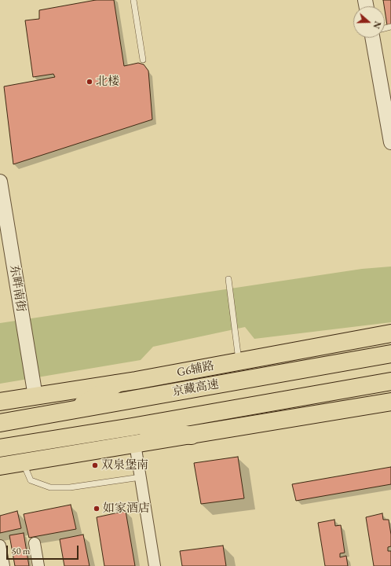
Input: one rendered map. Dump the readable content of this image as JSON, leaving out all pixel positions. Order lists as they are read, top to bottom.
{
  "streets": {
    "main road": ["G6辅路", "京藏高速"],
    "street": ["东畔南街"]
  },
  "crossings": [
    ["东畔南街", "G6辅路"]
  ],
  "places": ["北楼", "双泉堡南", "如家酒店"],
  "scale_bar": "50 m",
  "north": "right"
}
